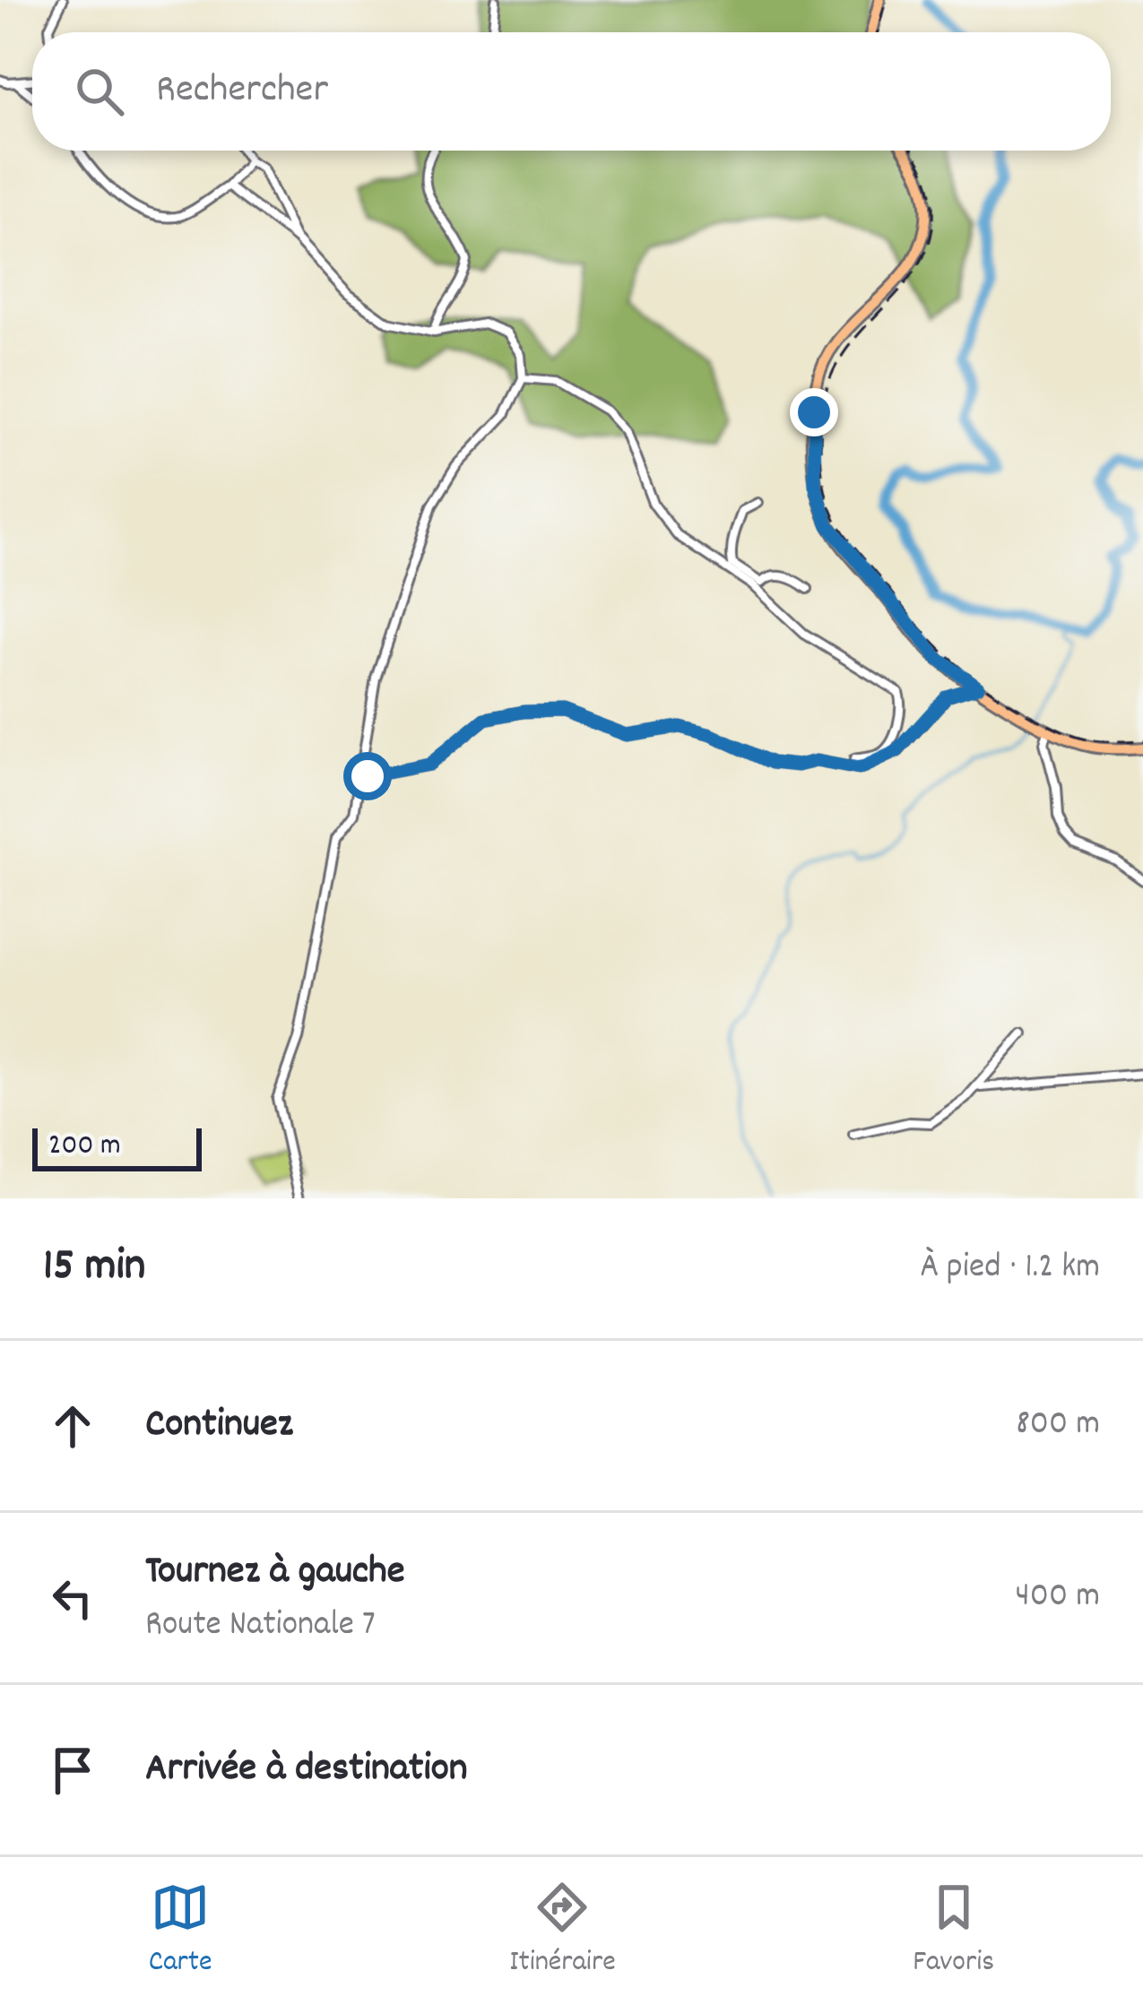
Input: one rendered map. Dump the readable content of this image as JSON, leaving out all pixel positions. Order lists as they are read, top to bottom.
{
  "scale_bar": "200 m",
  "page": {
    "search": "Rechercher",
    "scale": "200 m",
    "heading": ["15 min", "À pied · 1.2 km"],
    "list": [
      ["Continuez", "800 m"],
      ["Tournez à gauche", "Route Nationale 7", "400 m"],
      "Arrivée à destination"
    ],
    "nav": ["Carte", "Itinéraire", "Favoris"]
  }
}
